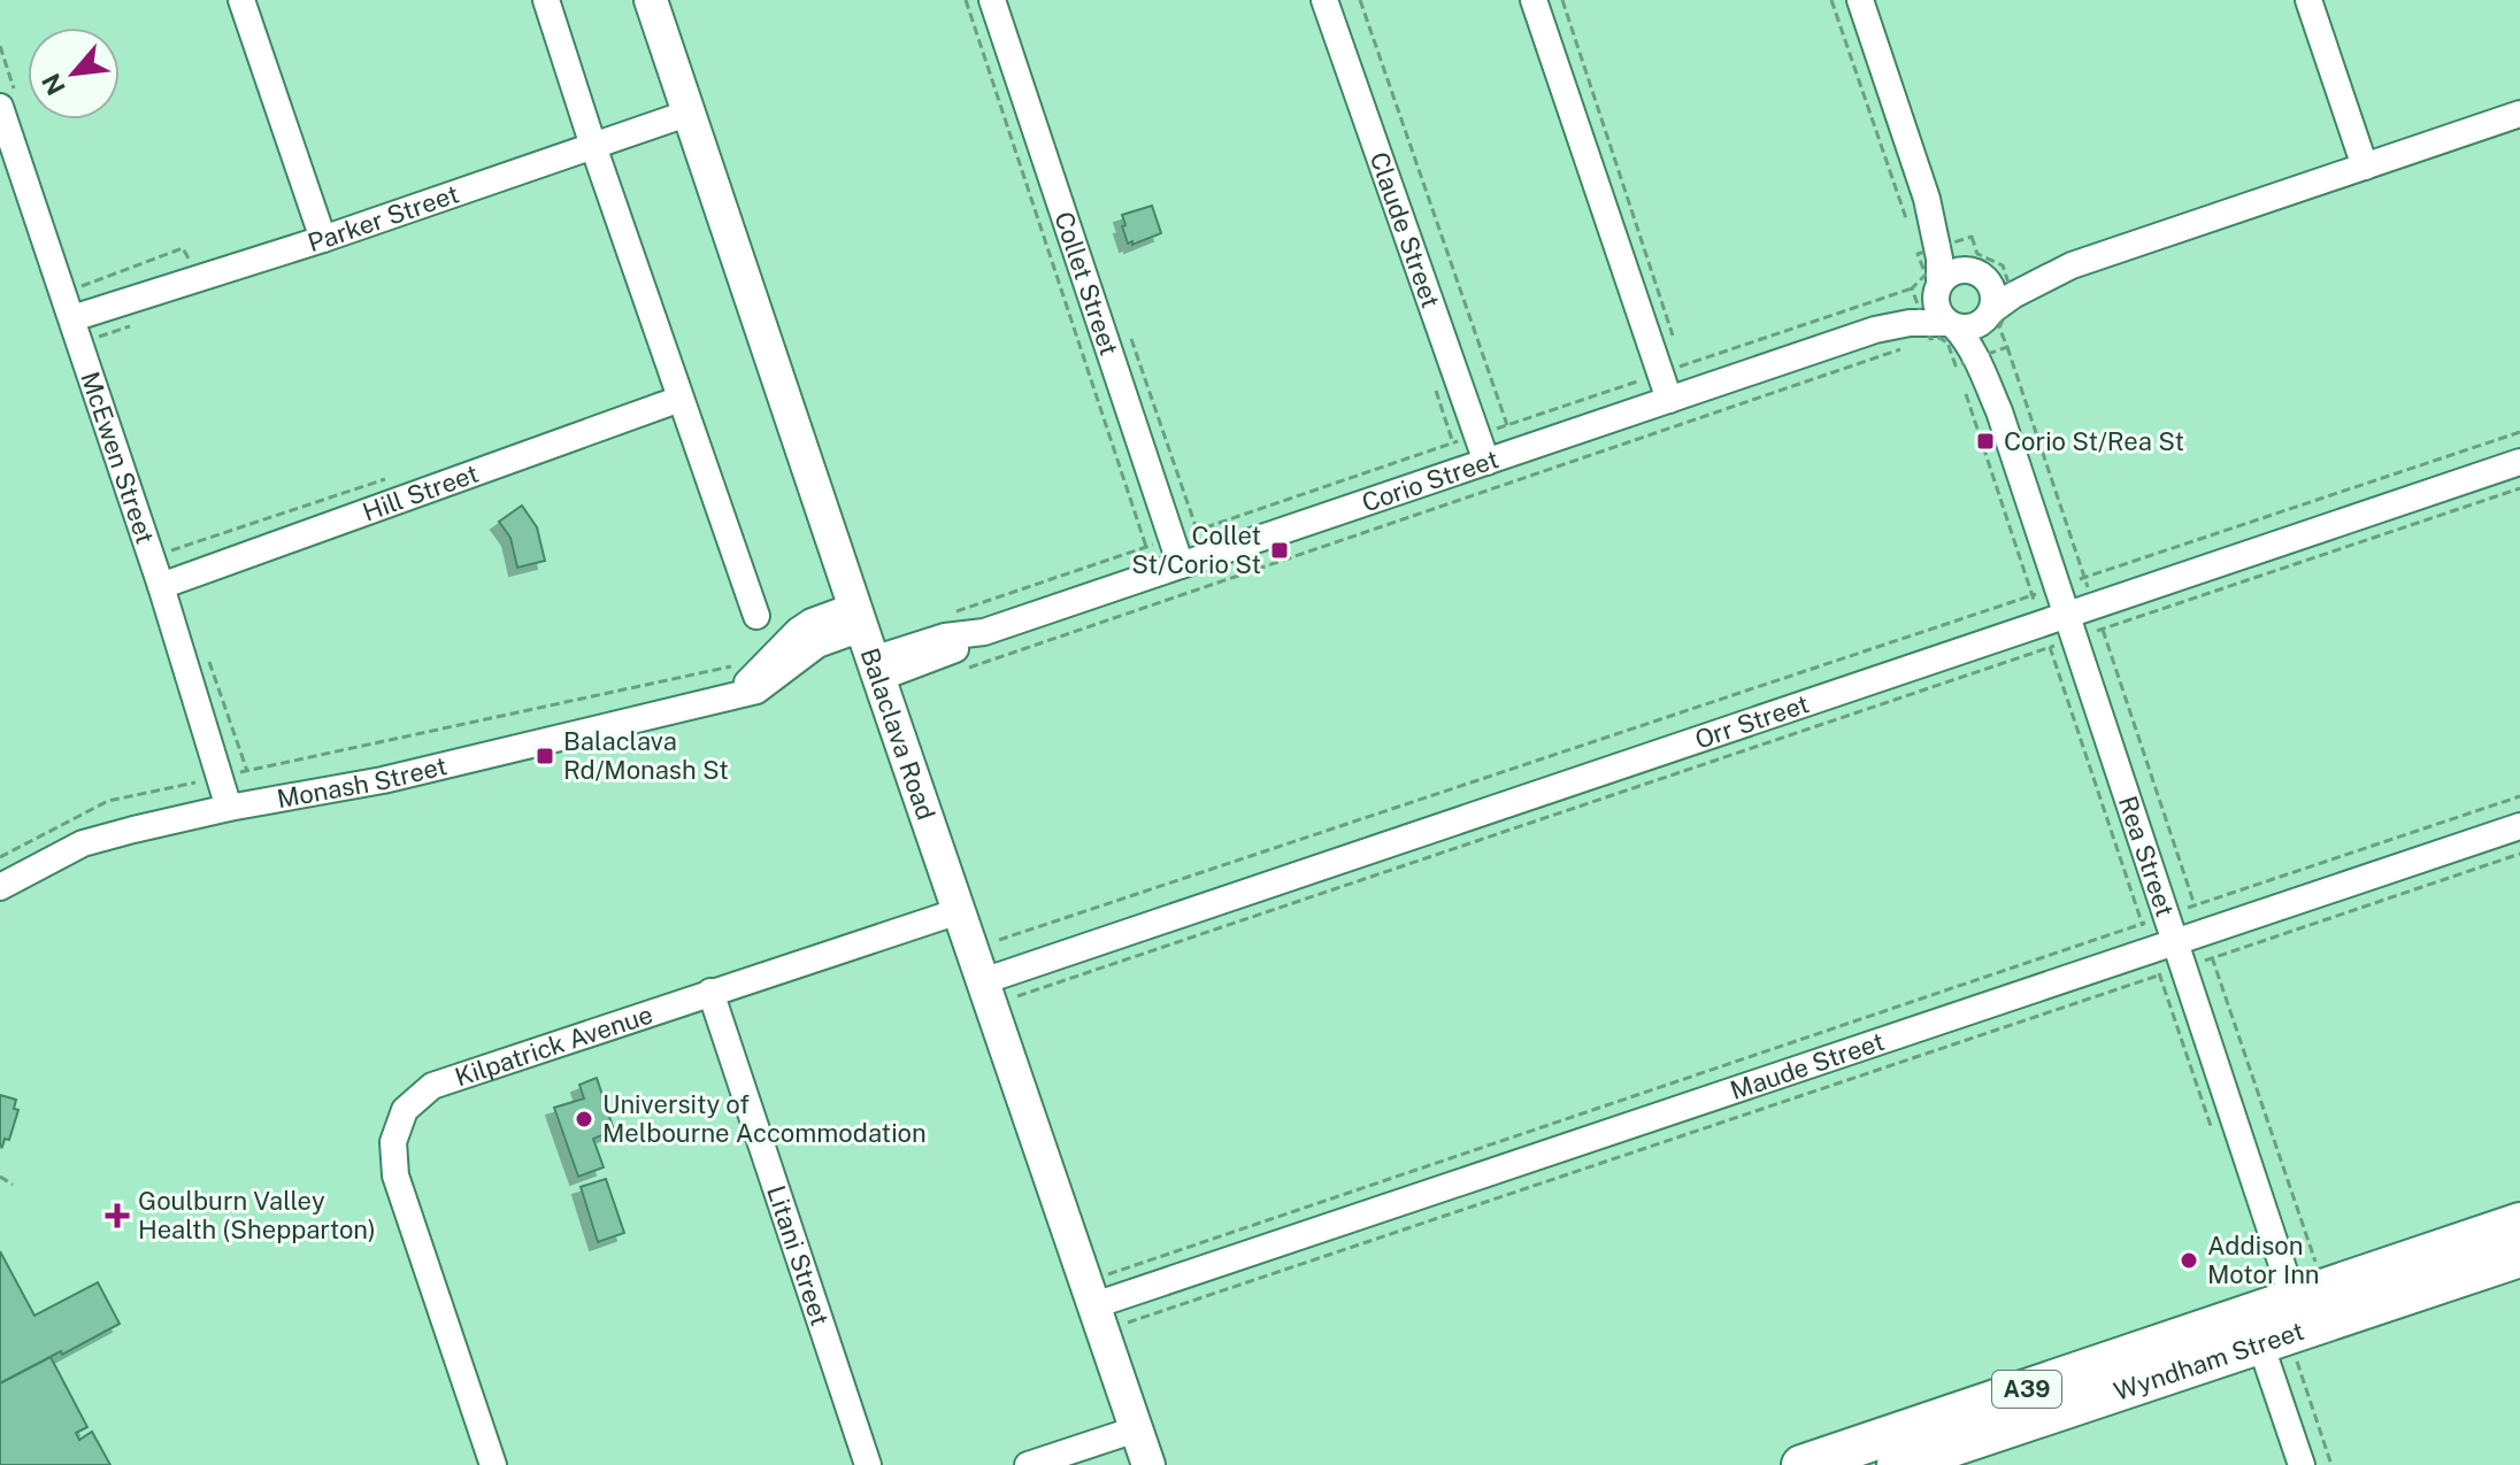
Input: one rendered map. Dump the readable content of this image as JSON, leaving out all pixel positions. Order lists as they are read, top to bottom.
{
  "streets": {
    "highway": ["Wyndham Street", "A39"],
    "main road": ["Balaclava Road"],
    "street": [
      "Parker Street",
      "Claude Street",
      "Collet Street",
      "McEwen Street",
      "Corio Street",
      "Hill Street",
      "Orr Street",
      "Monash Street",
      "Rea Street",
      "Kilpatrick Avenue",
      "Maude Street",
      "Litani Street"
    ]
  },
  "crossings": [
    ["Parker Street", "McEwen Street"],
    ["Parker Street", "Balaclava Road"],
    ["Claude Street", "Corio Street"],
    ["Collet Street", "Corio Street"],
    ["McEwen Street", "Hill Street"],
    ["McEwen Street", "Monash Street"],
    ["Corio Street", "Balaclava Road"],
    ["Corio Street", "Rea Street"],
    ["Orr Street", "Balaclava Road"],
    ["Orr Street", "Rea Street"],
    ["Balaclava Road", "Monash Street"],
    ["Balaclava Road", "Kilpatrick Avenue"],
    ["Balaclava Road", "Maude Street"],
    ["Rea Street", "Maude Street"],
    ["Rea Street", "Wyndham Street"],
    ["Kilpatrick Avenue", "Litani Street"]
  ],
  "places": {
    "transit": ["Corio St/Rea St", "Collet St/Corio St", "Balaclava Rd/Monash St"],
    "other": ["University of Melbourne Accommodation", "Addison Motor Inn"],
    "health": ["Goulburn Valley Health (Shepparton)"]
  },
  "north": "bottom left"
}
